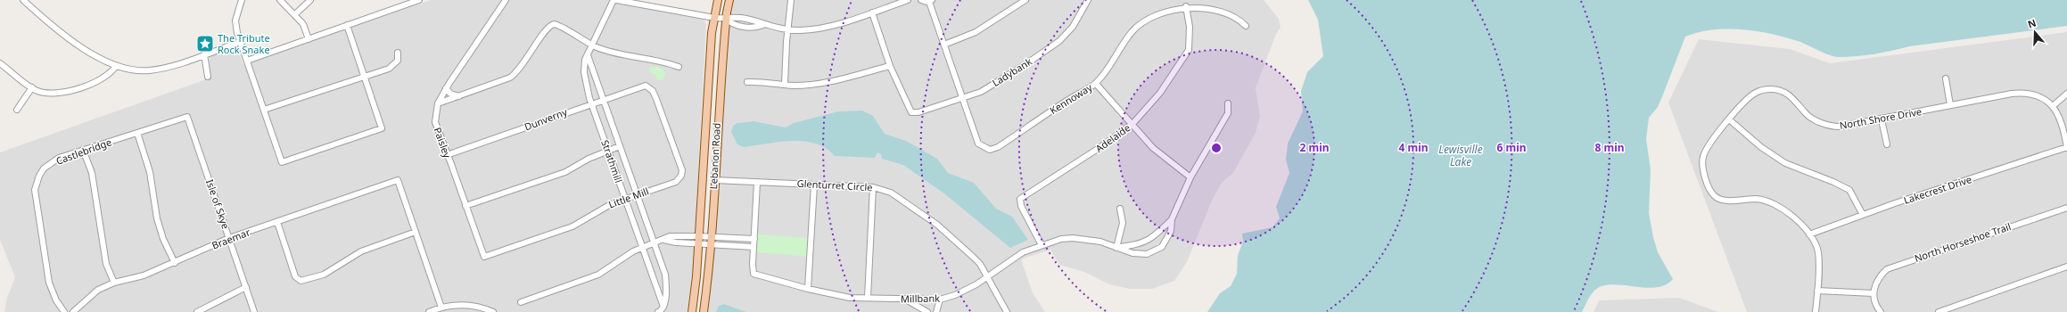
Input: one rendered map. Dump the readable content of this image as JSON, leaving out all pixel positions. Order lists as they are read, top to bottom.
{
  "streets": {
    "main road": ["Lebanon Road"],
    "street": [
      "Ladybank",
      "Kennoway",
      "North Shore Drive",
      "Dunverny",
      "Adelaide",
      "Paisley",
      "Castlebridge",
      "Strathmill",
      "Glenturret Circle",
      "Lakecrest Drive",
      "Little Mill",
      "Isle of Skye",
      "Braemar",
      "North Horseshoe Trail",
      "Millbank"
    ]
  },
  "crossings": [
    ["Ladybank", "Kennoway"],
    ["Kennoway", "Adelaide"],
    ["North Shore Drive", "Lakecrest Drive"],
    ["Dunverny", "Paisley"],
    ["Dunverny", "Strathmill"],
    ["Dunverny", "Little Mill"],
    ["Adelaide", "Millbank"],
    ["Paisley", "Little Mill"],
    ["Castlebridge", "Isle of Skye"],
    ["Lebanon Road", "Glenturret Circle"],
    ["Strathmill", "Little Mill"],
    ["Glenturret Circle", "Millbank"],
    ["Isle of Skye", "Braemar"]
  ],
  "water": ["Lewisville Lake"],
  "places": {
    "place": ["The Tribute Rock Snake"]
  },
  "north": "top",
  "rings": [
    "2 min",
    "4 min",
    "6 min",
    "8 min"
  ]
}
